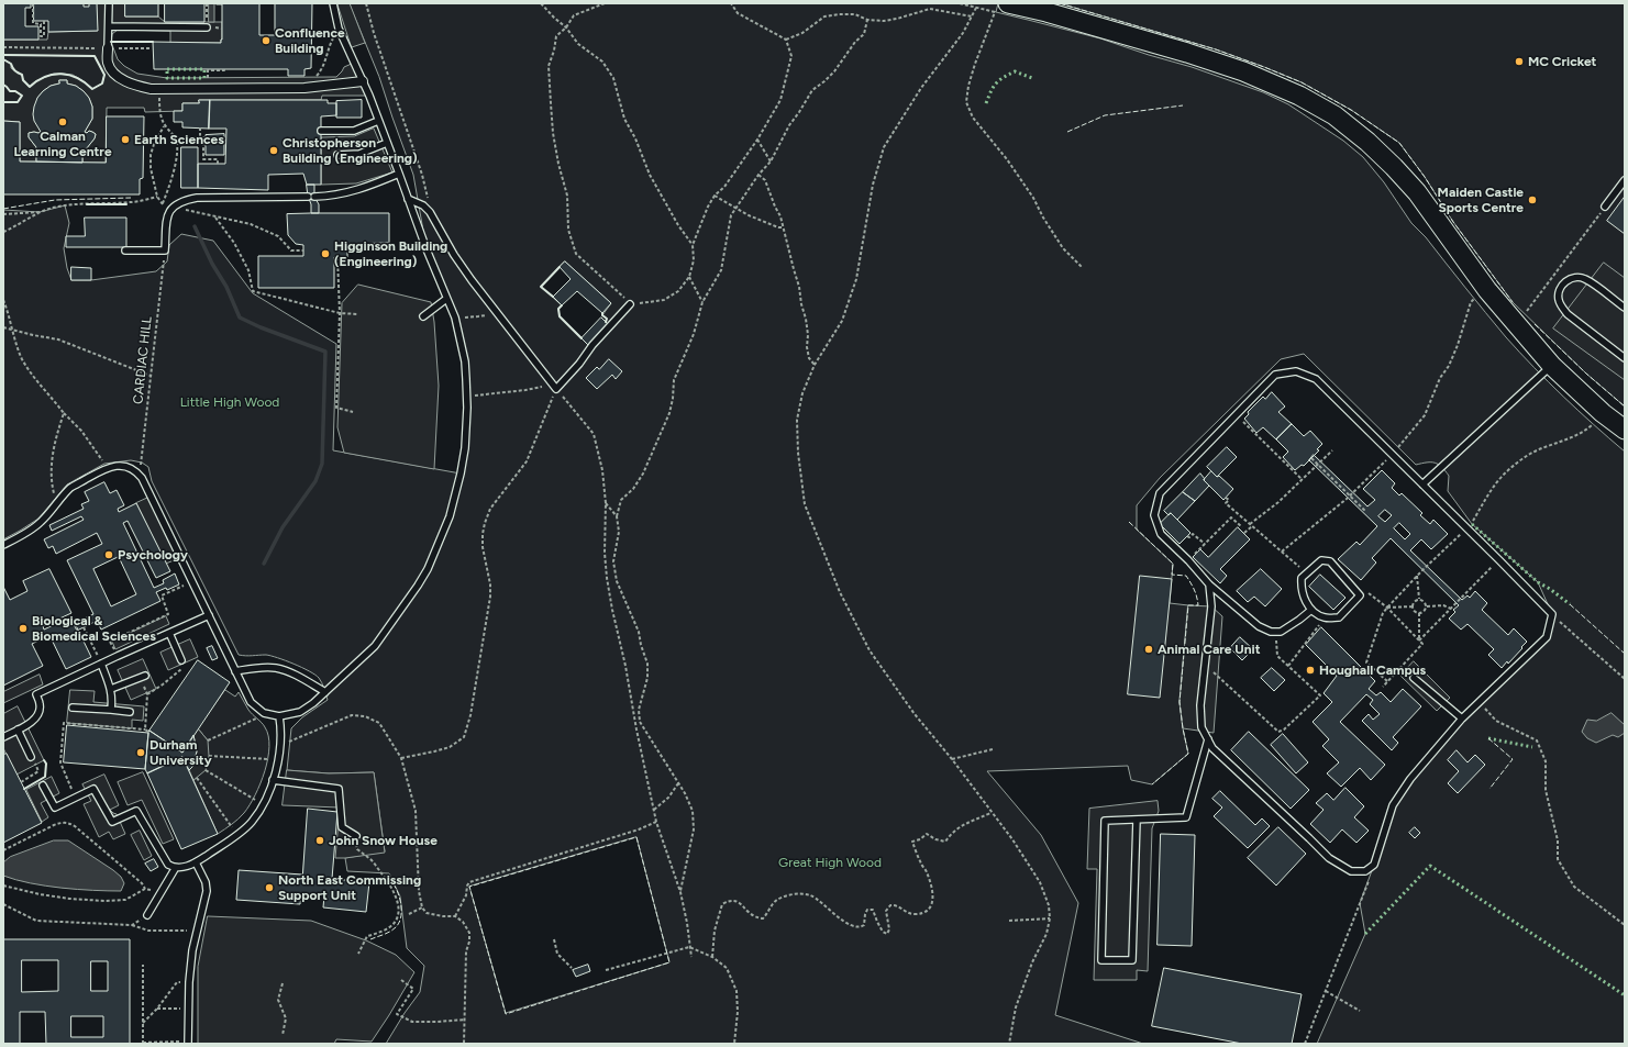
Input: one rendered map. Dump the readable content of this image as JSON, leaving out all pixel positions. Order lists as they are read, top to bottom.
{
  "streets": {
    "path": ["CARDIAC HILL"]
  },
  "parks": ["Little High Wood", "Great High Wood"],
  "places": [
    "Confluence Building",
    "MC Cricket",
    "Calman Learning Centre",
    "Earth Sciences",
    "Christopherson Building (Engineering)",
    "Maiden Castle Sports Centre",
    "Higginson Building (Engineering)",
    "Psychology",
    "Biological & Biomedical Sciences",
    "Animal Care Unit",
    "Houghall Campus",
    "Durham University",
    "John Snow House",
    "North East Commissing Support Unit"
  ]
}
